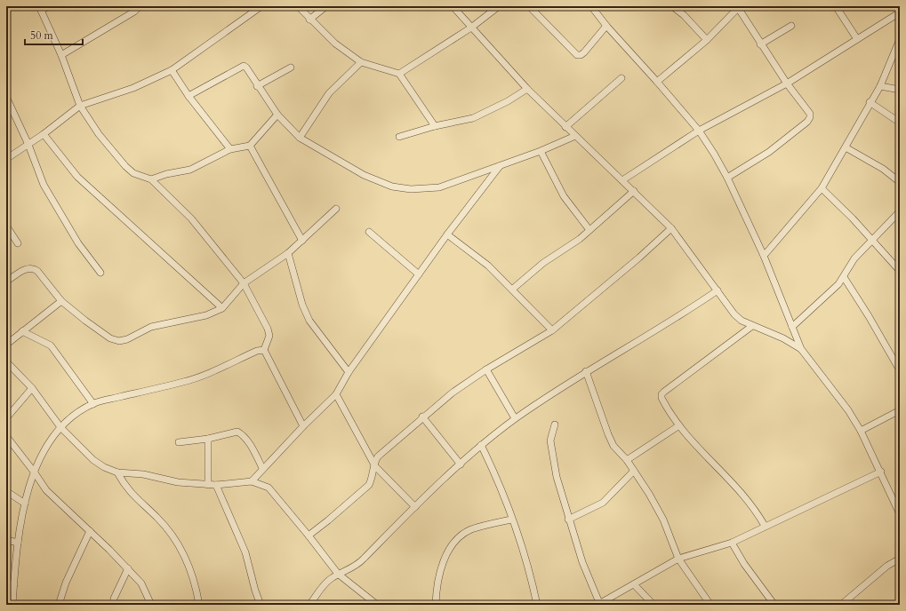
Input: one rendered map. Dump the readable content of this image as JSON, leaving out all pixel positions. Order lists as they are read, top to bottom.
{
  "scale_bar": "50 m"
}
